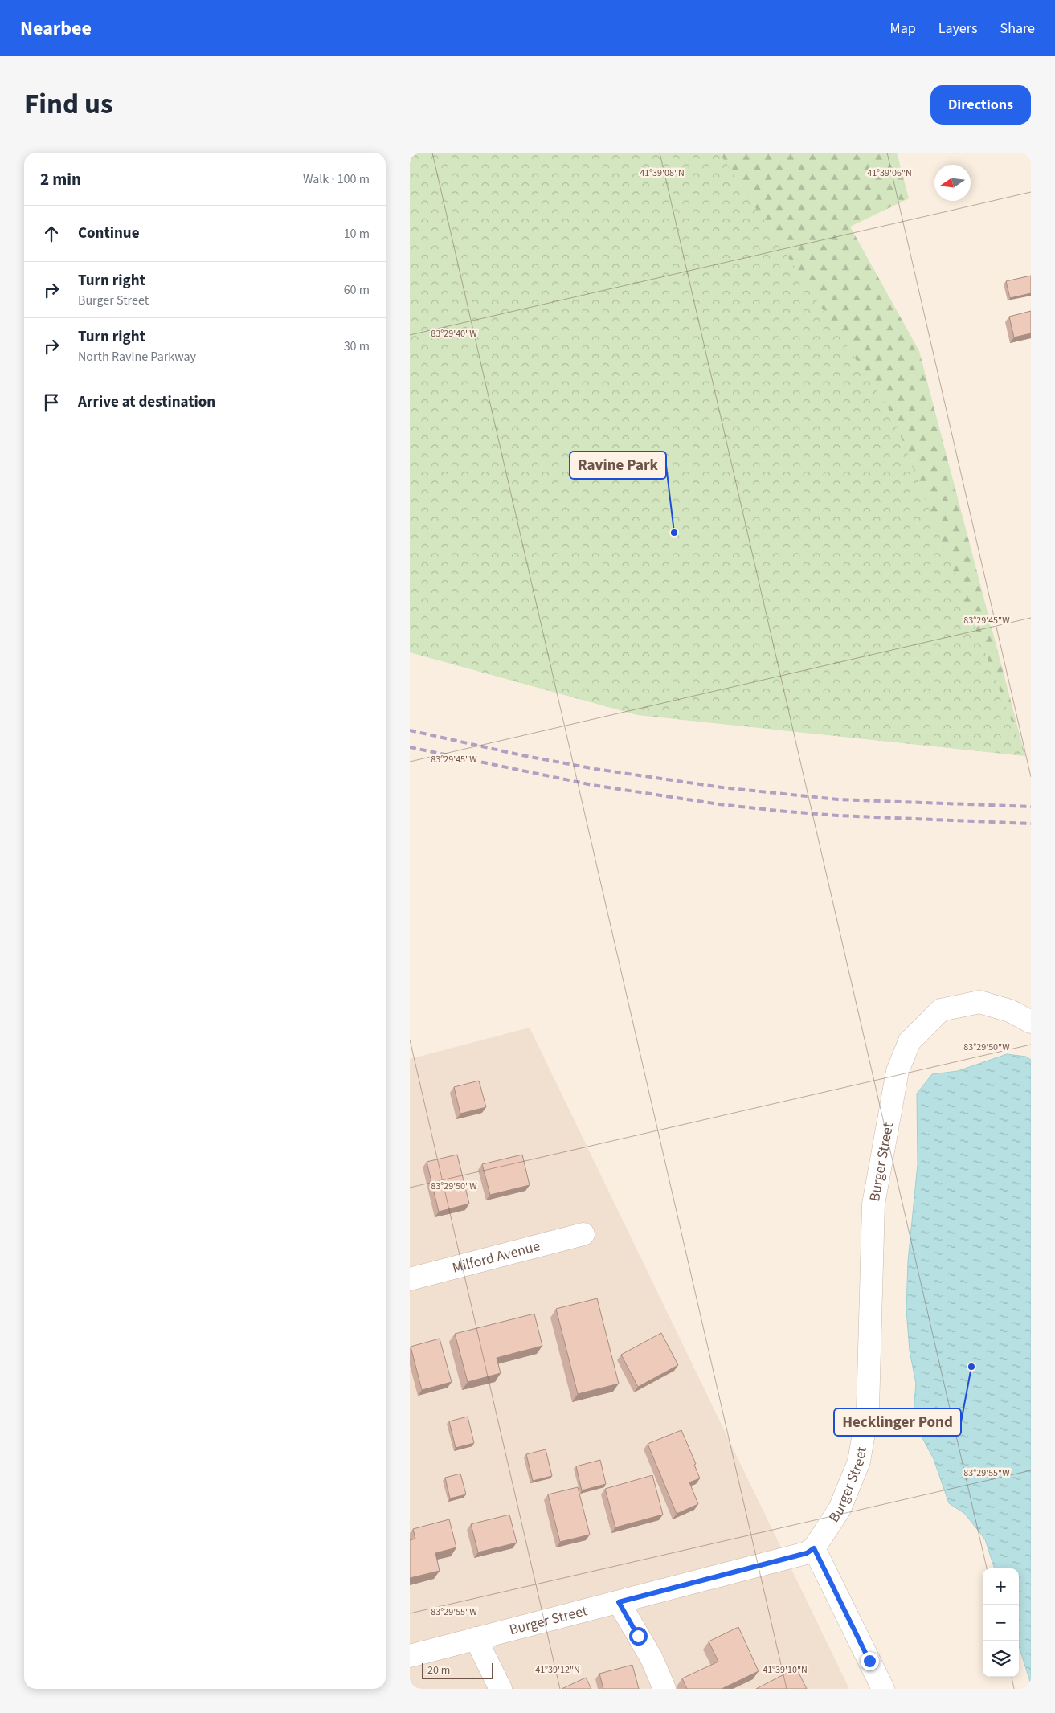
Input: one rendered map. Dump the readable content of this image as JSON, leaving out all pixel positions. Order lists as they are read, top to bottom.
{
  "streets": {
    "street": ["Burger Street", "Milford Avenue"]
  },
  "places": ["Ravine Park", "Hecklinger Pond"],
  "scale_bar": "20 m",
  "north": "left",
  "page": {
    "header": "Nearbee",
    "nav": ["Map", "Layers", "Share"],
    "title": "Find us",
    "buttons": "Directions",
    "heading": ["2 min", "Walk · 100 m"],
    "list": [
      ["Continue", "10 m"],
      ["Turn right", "Burger Street", "60 m"],
      ["Turn right", "North Ravine Parkway", "30 m"],
      "Arrive at destination"
    ],
    "map_buttons": ["+", "−"],
    "scale": "20 m"
  },
  "coordinates": [
    "41°39'08\"N",
    "41°39'06\"N",
    "83°29'40\"W",
    "83°29'45\"W",
    "83°29'50\"W",
    "83°29'55\"W",
    "41°39'12\"N",
    "41°39'10\"N"
  ]
}
